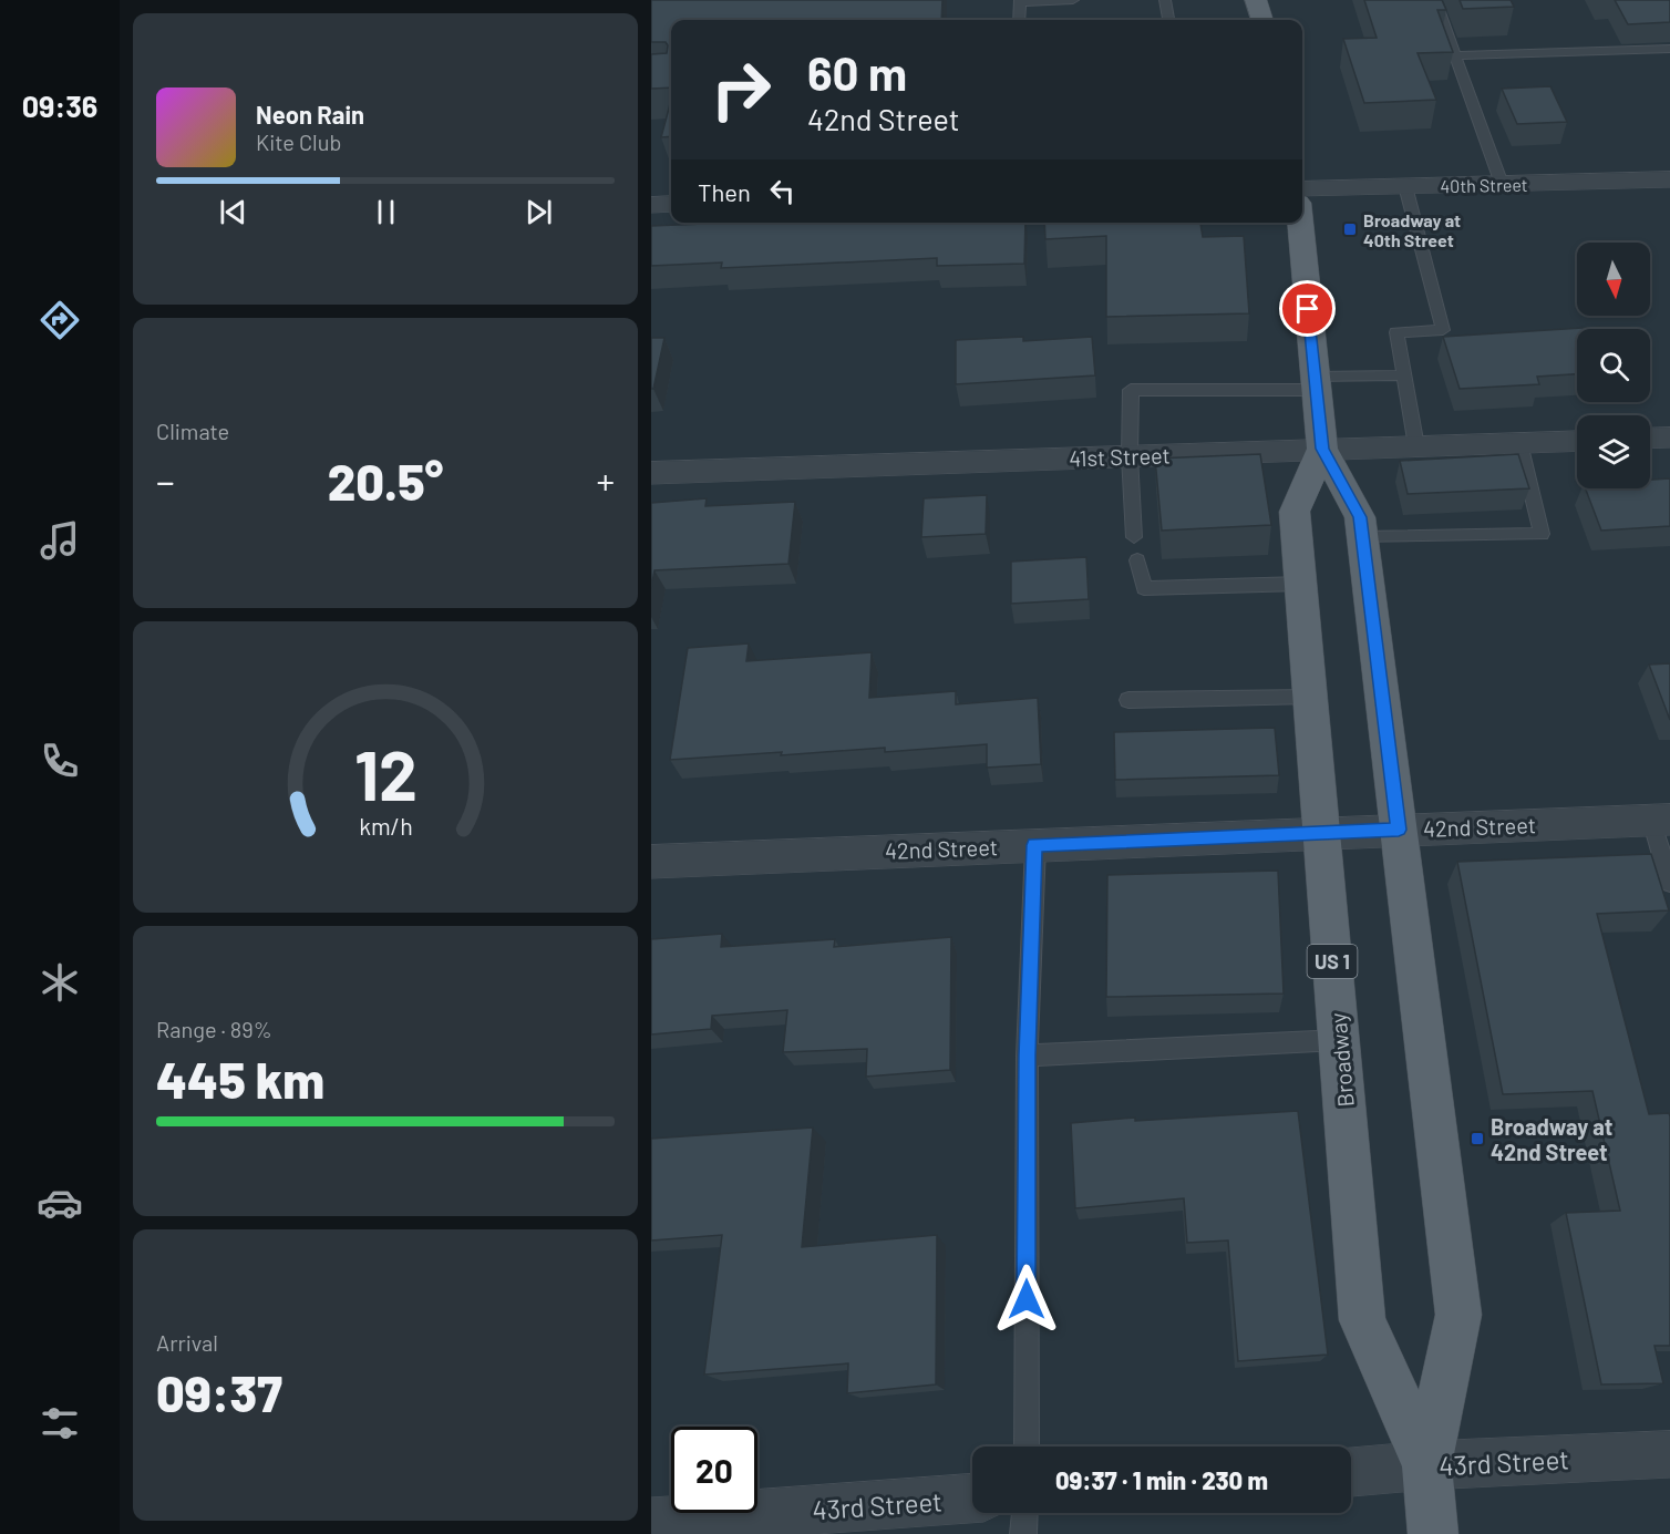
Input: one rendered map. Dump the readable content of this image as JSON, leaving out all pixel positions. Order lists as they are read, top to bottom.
{
  "streets": {
    "main road": ["US 1", "Broadway"],
    "street": [
      "40th Street",
      "41st Street",
      "42nd Street",
      "43rd Street"
    ]
  },
  "crossings": [
    ["41st Street", "Broadway"],
    ["42nd Street", "Broadway"],
    ["Broadway", "43rd Street"]
  ],
  "places": {
    "transit": ["Broadway at 40th Street", "Broadway at 42nd Street"]
  },
  "north": "bottom",
  "page": {
    "tabs": "09:36",
    "turn": ["60 m", "42nd Street"],
    "song": ["Neon Rain", "Kite Club"],
    "then": "Then",
    "tile": [
      "Climate",
      ["Range · 89%", "445 km"],
      ["Arrival", "09:37"]
    ],
    "heat": ["−", "20.5°", "+"],
    "limit": "20",
    "trip": "09:37 · 1 min · 230 m",
    "gauge": ["12", "km/h"]
  }
}
